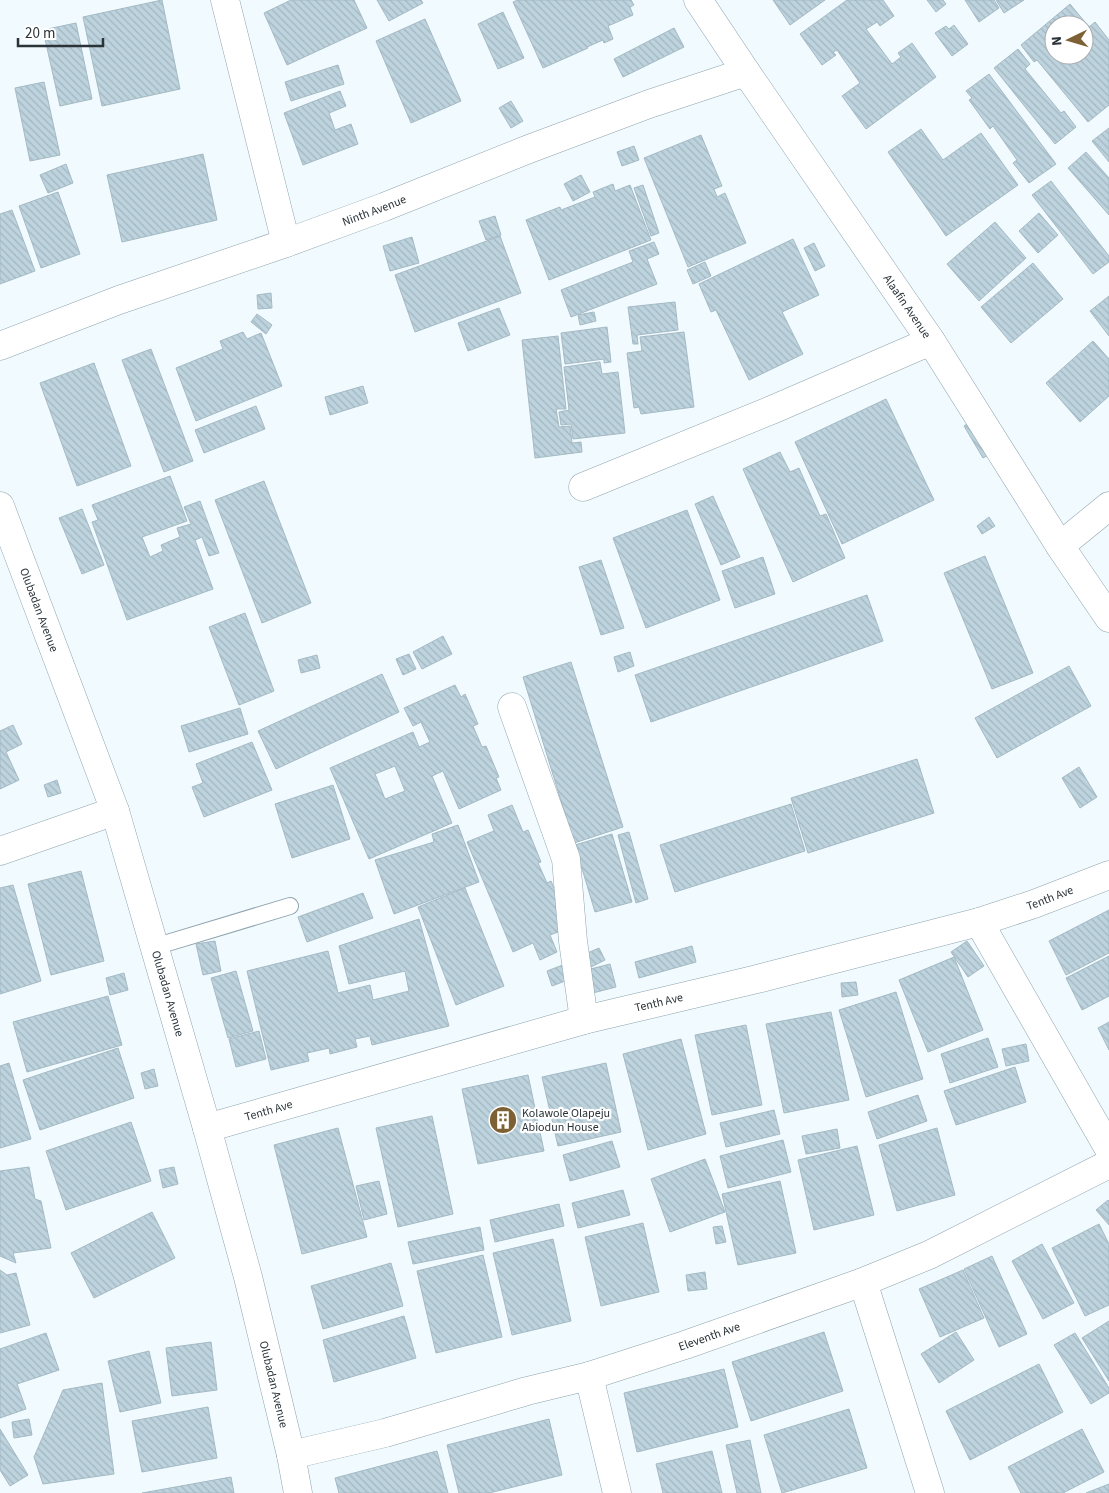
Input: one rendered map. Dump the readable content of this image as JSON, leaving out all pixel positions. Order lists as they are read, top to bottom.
{
  "streets": {
    "street": [
      "Ninth Avenue",
      "Alaafin Avenue",
      "Olubadan Avenue",
      "Tenth Ave",
      "Eleventh Ave"
    ]
  },
  "crossings": [
    ["Ninth Avenue", "Alaafin Avenue"],
    ["Olubadan Avenue", "Tenth Ave"],
    ["Olubadan Avenue", "Eleventh Ave"]
  ],
  "places": {
    "building": ["Kolawole Olapeju Abiodun House"]
  },
  "scale_bar": "20 m",
  "north": "left"
}
